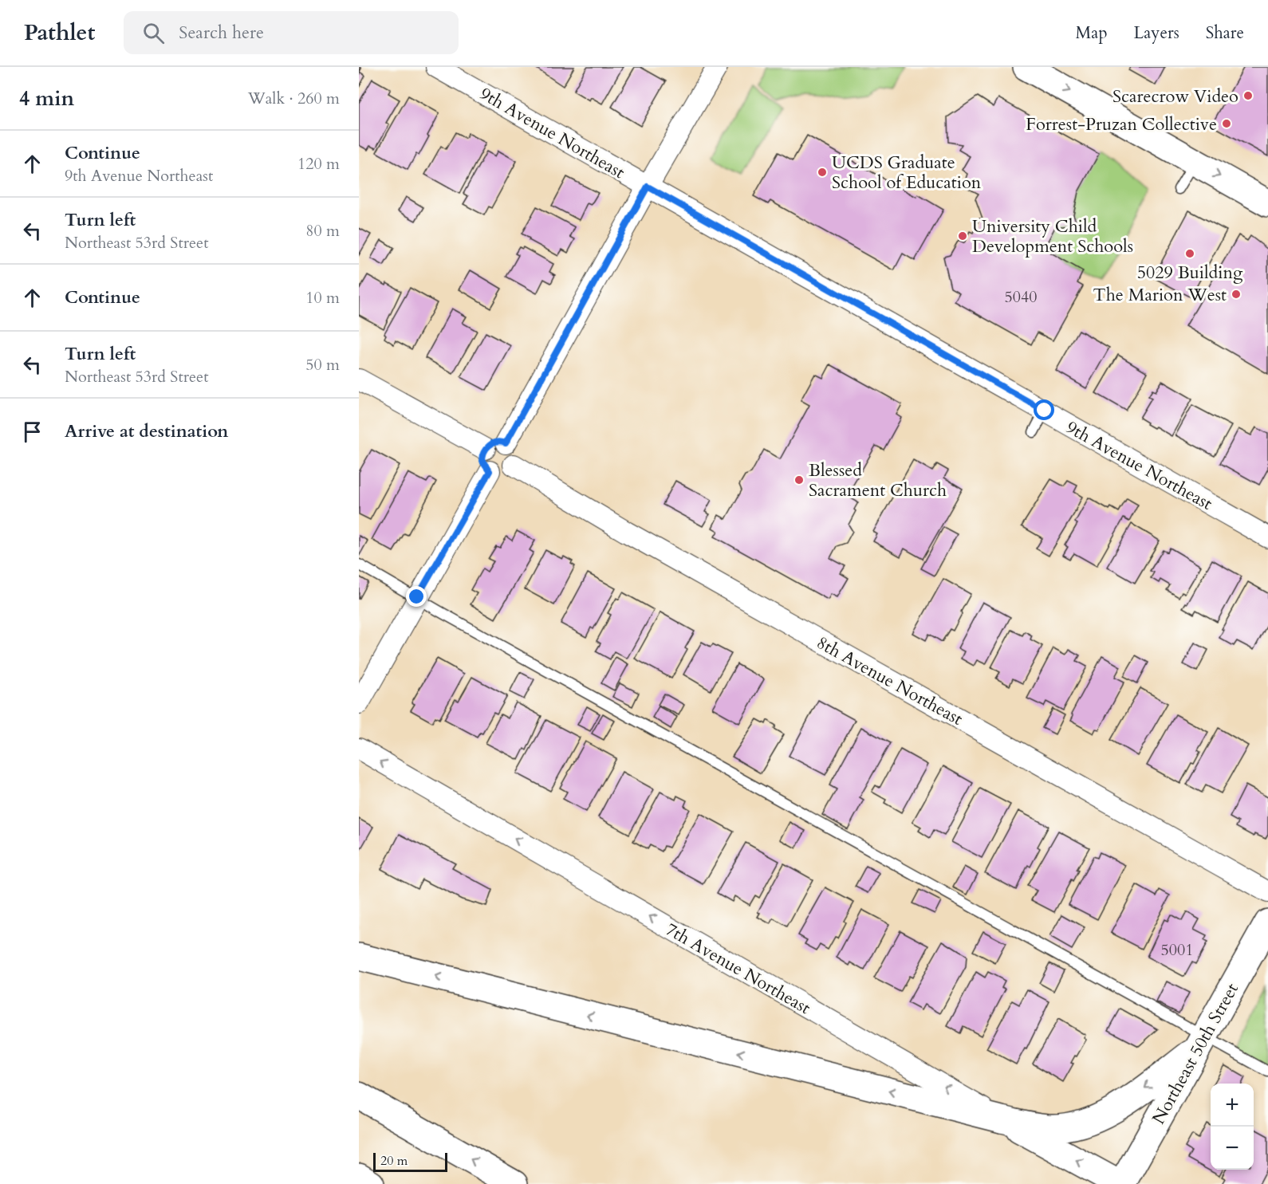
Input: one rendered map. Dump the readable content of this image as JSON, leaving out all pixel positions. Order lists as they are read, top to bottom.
{
  "streets": {
    "main road": ["7th Avenue Northeast", "Northeast 50th Street"],
    "street": ["9th Avenue Northeast", "8th Avenue Northeast"]
  },
  "crossings": [
    ["7th Avenue Northeast", "Northeast 50th Street"]
  ],
  "one_way": ["7th Avenue Northeast"],
  "places": [
    "Scarecrow Video",
    "Forrest-Pruzan Collective",
    "UCDS Graduate School of Education",
    "University Child Development Schools",
    "5029 Building",
    "The Marion West",
    "Blessed Sacrament Church"
  ],
  "house_numbers": ["5040", "5001"],
  "scale_bar": "20 m",
  "page": {
    "header": "Pathlet",
    "search": "Search here",
    "nav": ["Map", "Layers", "Share"],
    "heading": ["4 min", "Walk · 260 m"],
    "list": [
      ["Continue", "9th Avenue Northeast", "120 m"],
      ["Turn left", "Northeast 53rd Street", "80 m"],
      ["Continue", "10 m"],
      ["Turn left", "Northeast 53rd Street", "50 m"],
      "Arrive at destination"
    ],
    "map_buttons": ["+", "−"],
    "scale": "20 m"
  }
}
